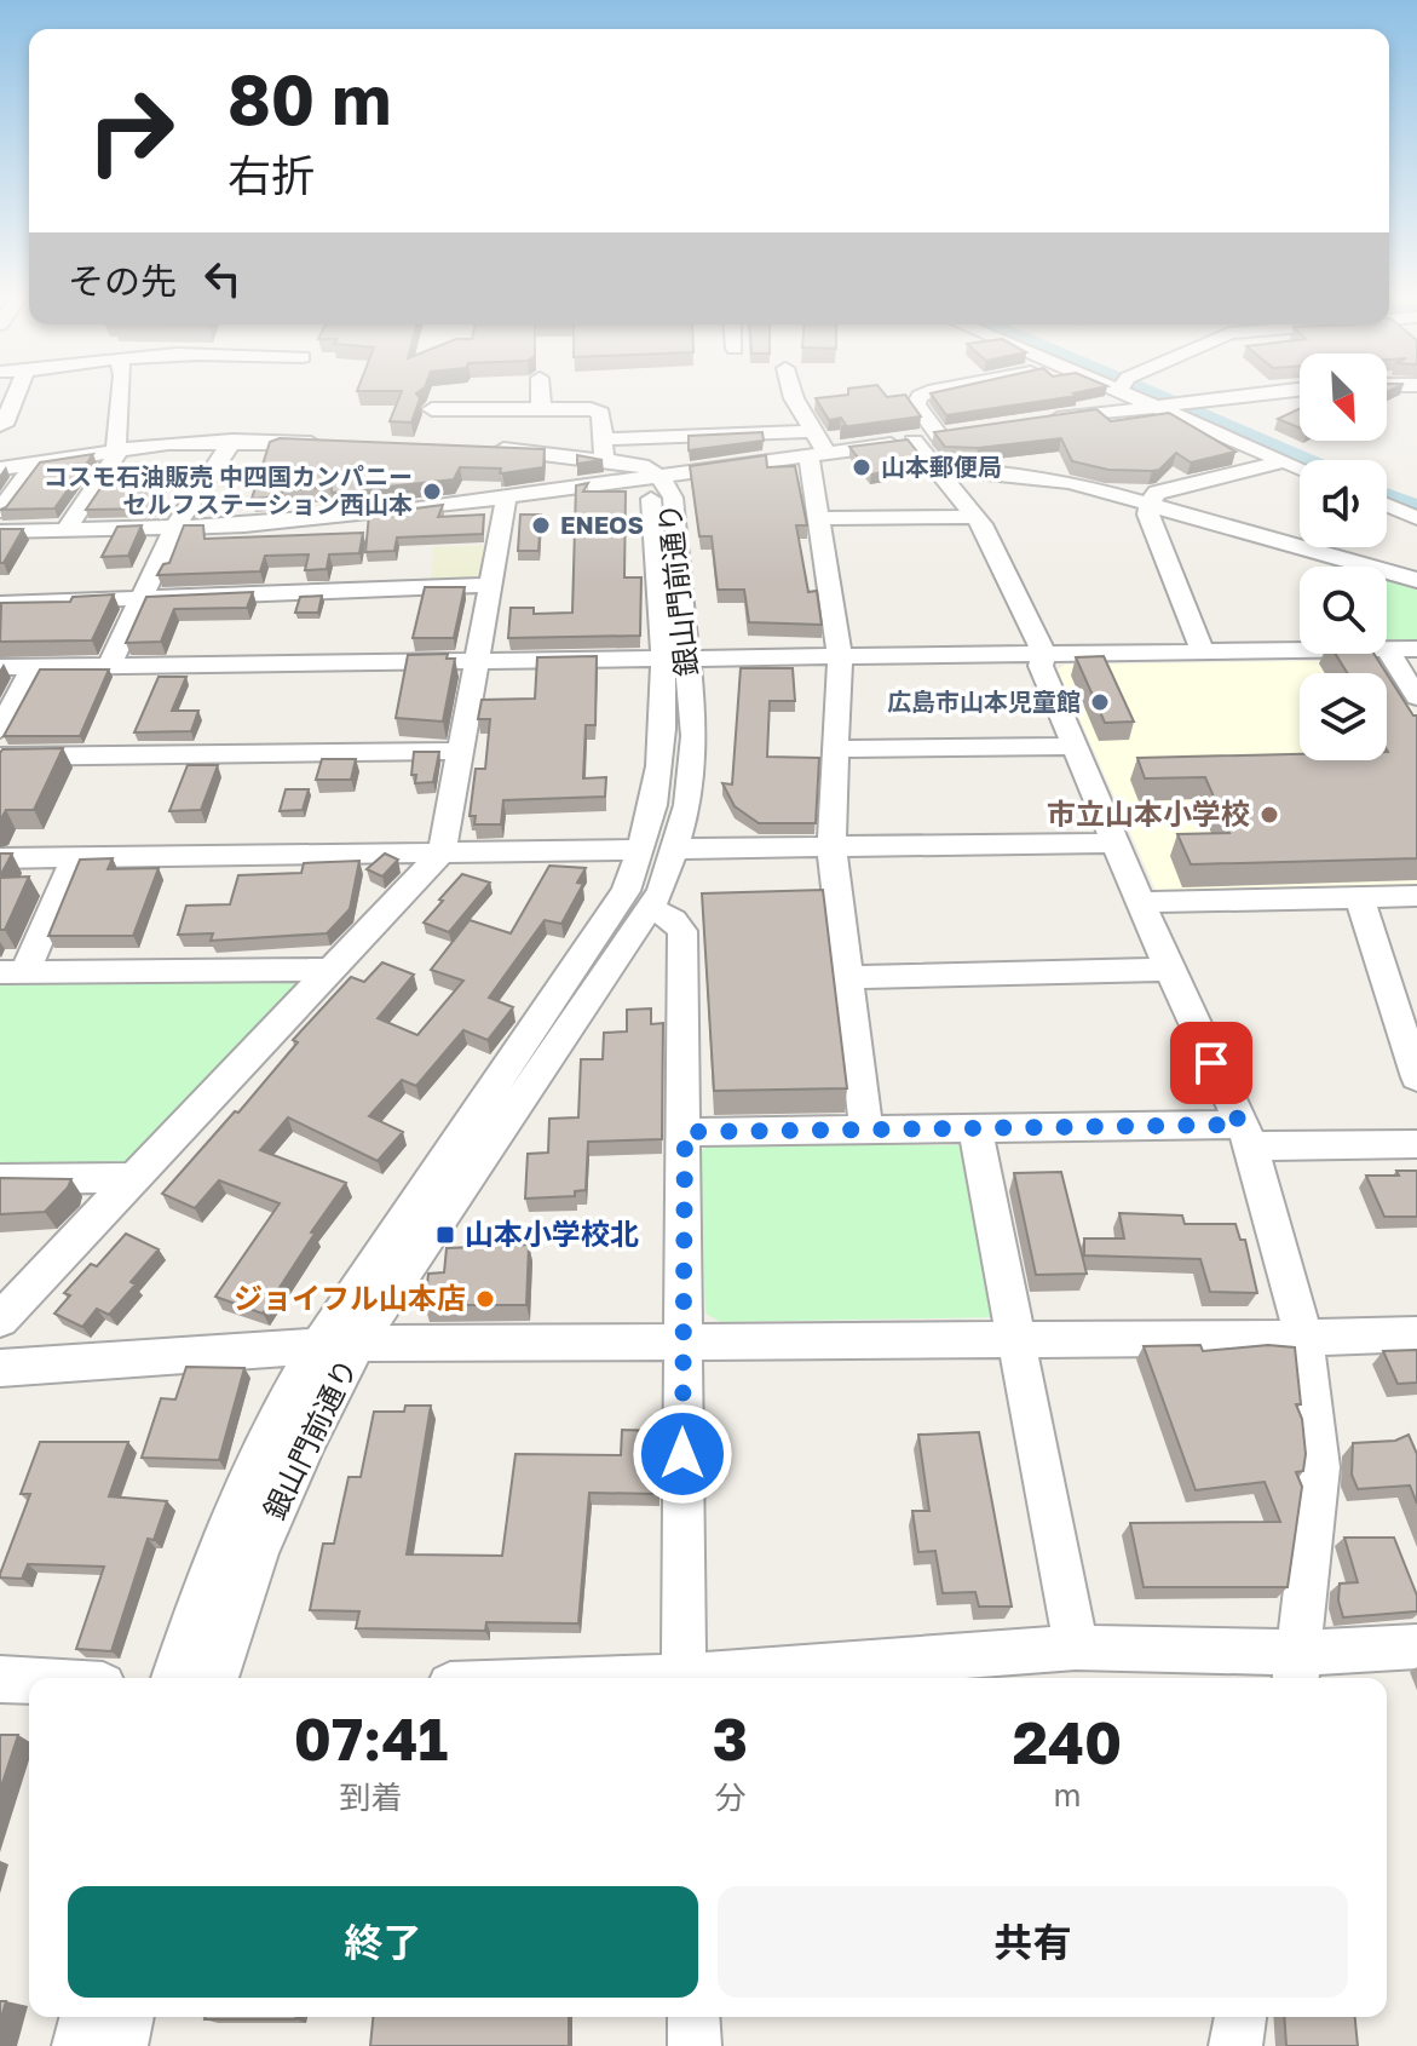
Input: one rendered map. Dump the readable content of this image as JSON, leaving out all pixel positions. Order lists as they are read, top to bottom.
{
  "streets": {
    "street": ["銀山門前通り"]
  },
  "places": {
    "other": [
      "山本郵便局",
      "コスモ石油販売 中四国カンパニー セルフステーション西山本",
      "ENEOS",
      "広島市山本児童館",
      "市立山本小学校",
      "ジョイフル山本店"
    ],
    "transit": ["山本小学校北"]
  },
  "north": "bottom right",
  "page": {
    "turn": ["80 m", "右折"],
    "then": "その先",
    "eta": [
      "07:41",
      "到着",
      "3",
      "分",
      "240",
      "m"
    ],
    "buttons": ["終了", "共有"]
  }
}
